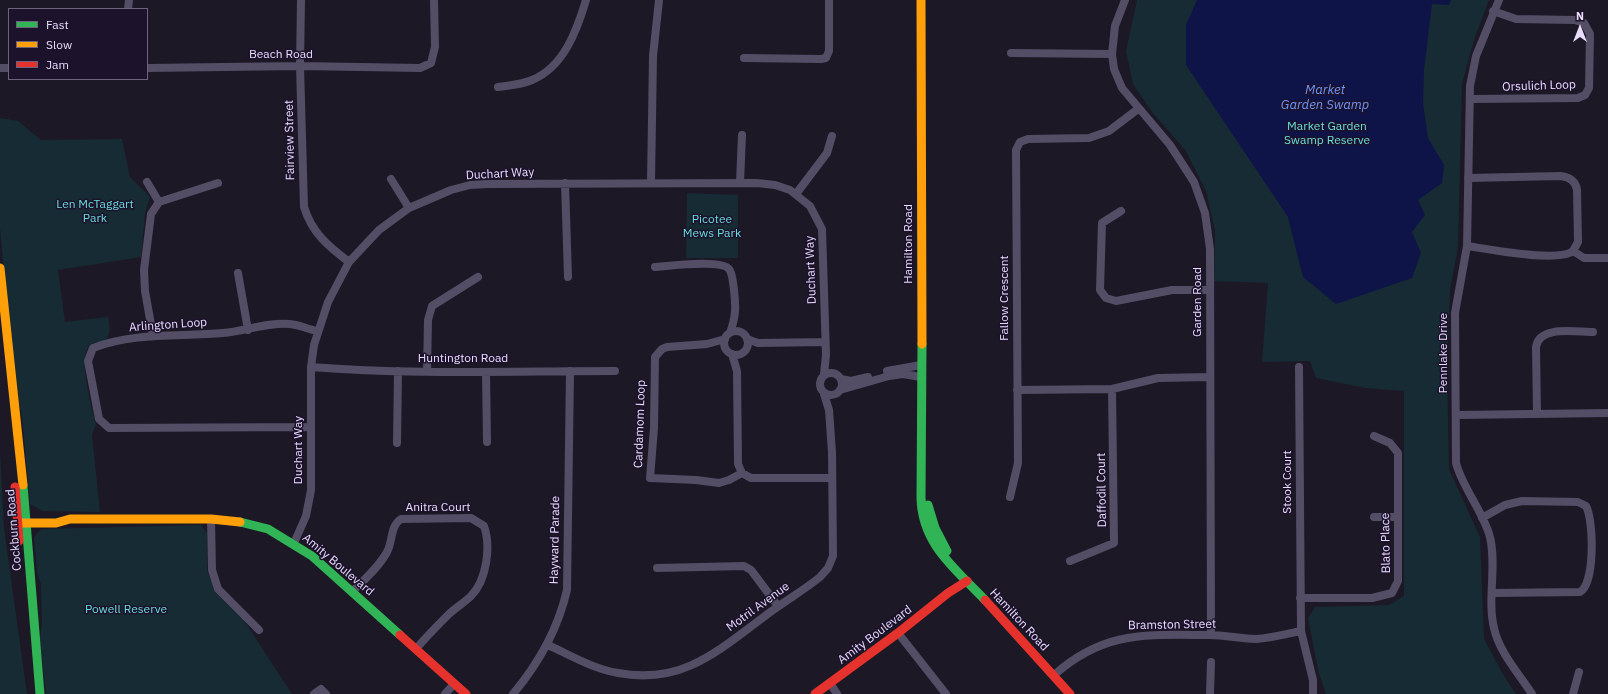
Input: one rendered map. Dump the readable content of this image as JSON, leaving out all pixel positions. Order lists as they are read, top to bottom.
{
  "streets": {
    "main road": ["Hamilton Road", "Cockburn Road", "Amity Boulevard"],
    "street": [
      "Beach Road",
      "Orsulich Loop",
      "Fairview Street",
      "Duchart Way",
      "Fallow Crescent",
      "Garden Road",
      "Arlington Loop",
      "Pennlake Drive",
      "Huntington Road",
      "Cardamom Loop",
      "Stook Court",
      "Daffodil Court",
      "Anitra Court",
      "Hayward Parade",
      "Blato Place",
      "Motril Avenue",
      "Bramston Street"
    ]
  },
  "crossings": [
    ["Beach Road", "Fairview Street"],
    ["Orsulich Loop", "Pennlake Drive"],
    ["Fairview Street", "Duchart Way"],
    ["Duchart Way", "Arlington Loop"],
    ["Duchart Way", "Huntington Road"],
    ["Duchart Way", "Amity Boulevard"],
    ["Duchart Way", "Motril Avenue"],
    ["Hamilton Road", "Amity Boulevard"],
    ["Hamilton Road", "Bramston Street"],
    ["Fallow Crescent", "Garden Road"],
    ["Garden Road", "Bramston Street"],
    ["Huntington Road", "Hayward Parade"],
    ["Stook Court", "Blato Place"],
    ["Stook Court", "Bramston Street"],
    ["Anitra Court", "Amity Boulevard"],
    ["Cockburn Road", "Amity Boulevard"],
    ["Hayward Parade", "Motril Avenue"]
  ],
  "water": ["Market Garden Swamp"],
  "parks": [
    "Market Garden Swamp Reserve",
    "Len McTaggart Park",
    "Picotee Mews Park",
    "Powell Reserve"
  ],
  "legend": ["Fast", "Slow", "Jam"],
  "north": "top"
}
